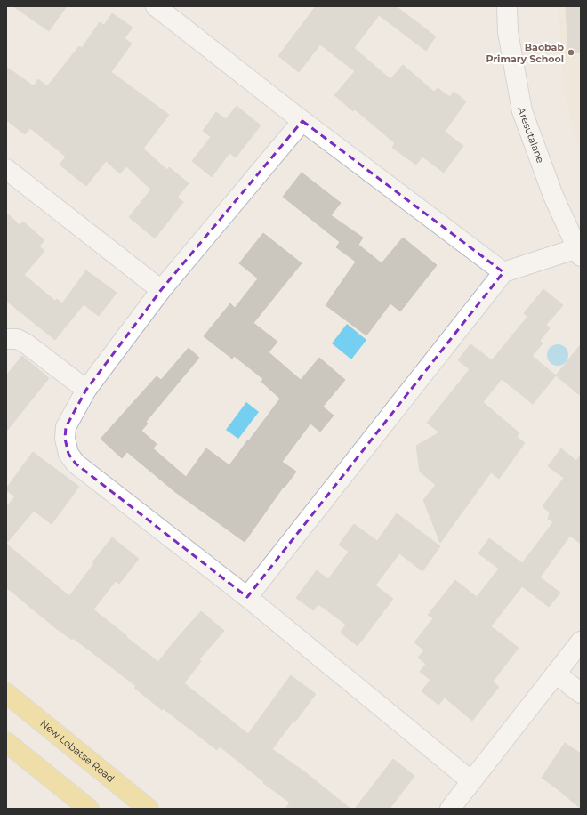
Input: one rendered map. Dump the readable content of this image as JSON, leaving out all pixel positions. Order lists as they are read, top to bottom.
{
  "streets": {
    "main road": ["New Lobatse Road"],
    "street": ["Aresutalane"]
  },
  "places": ["Baobab Primary School"]
}
